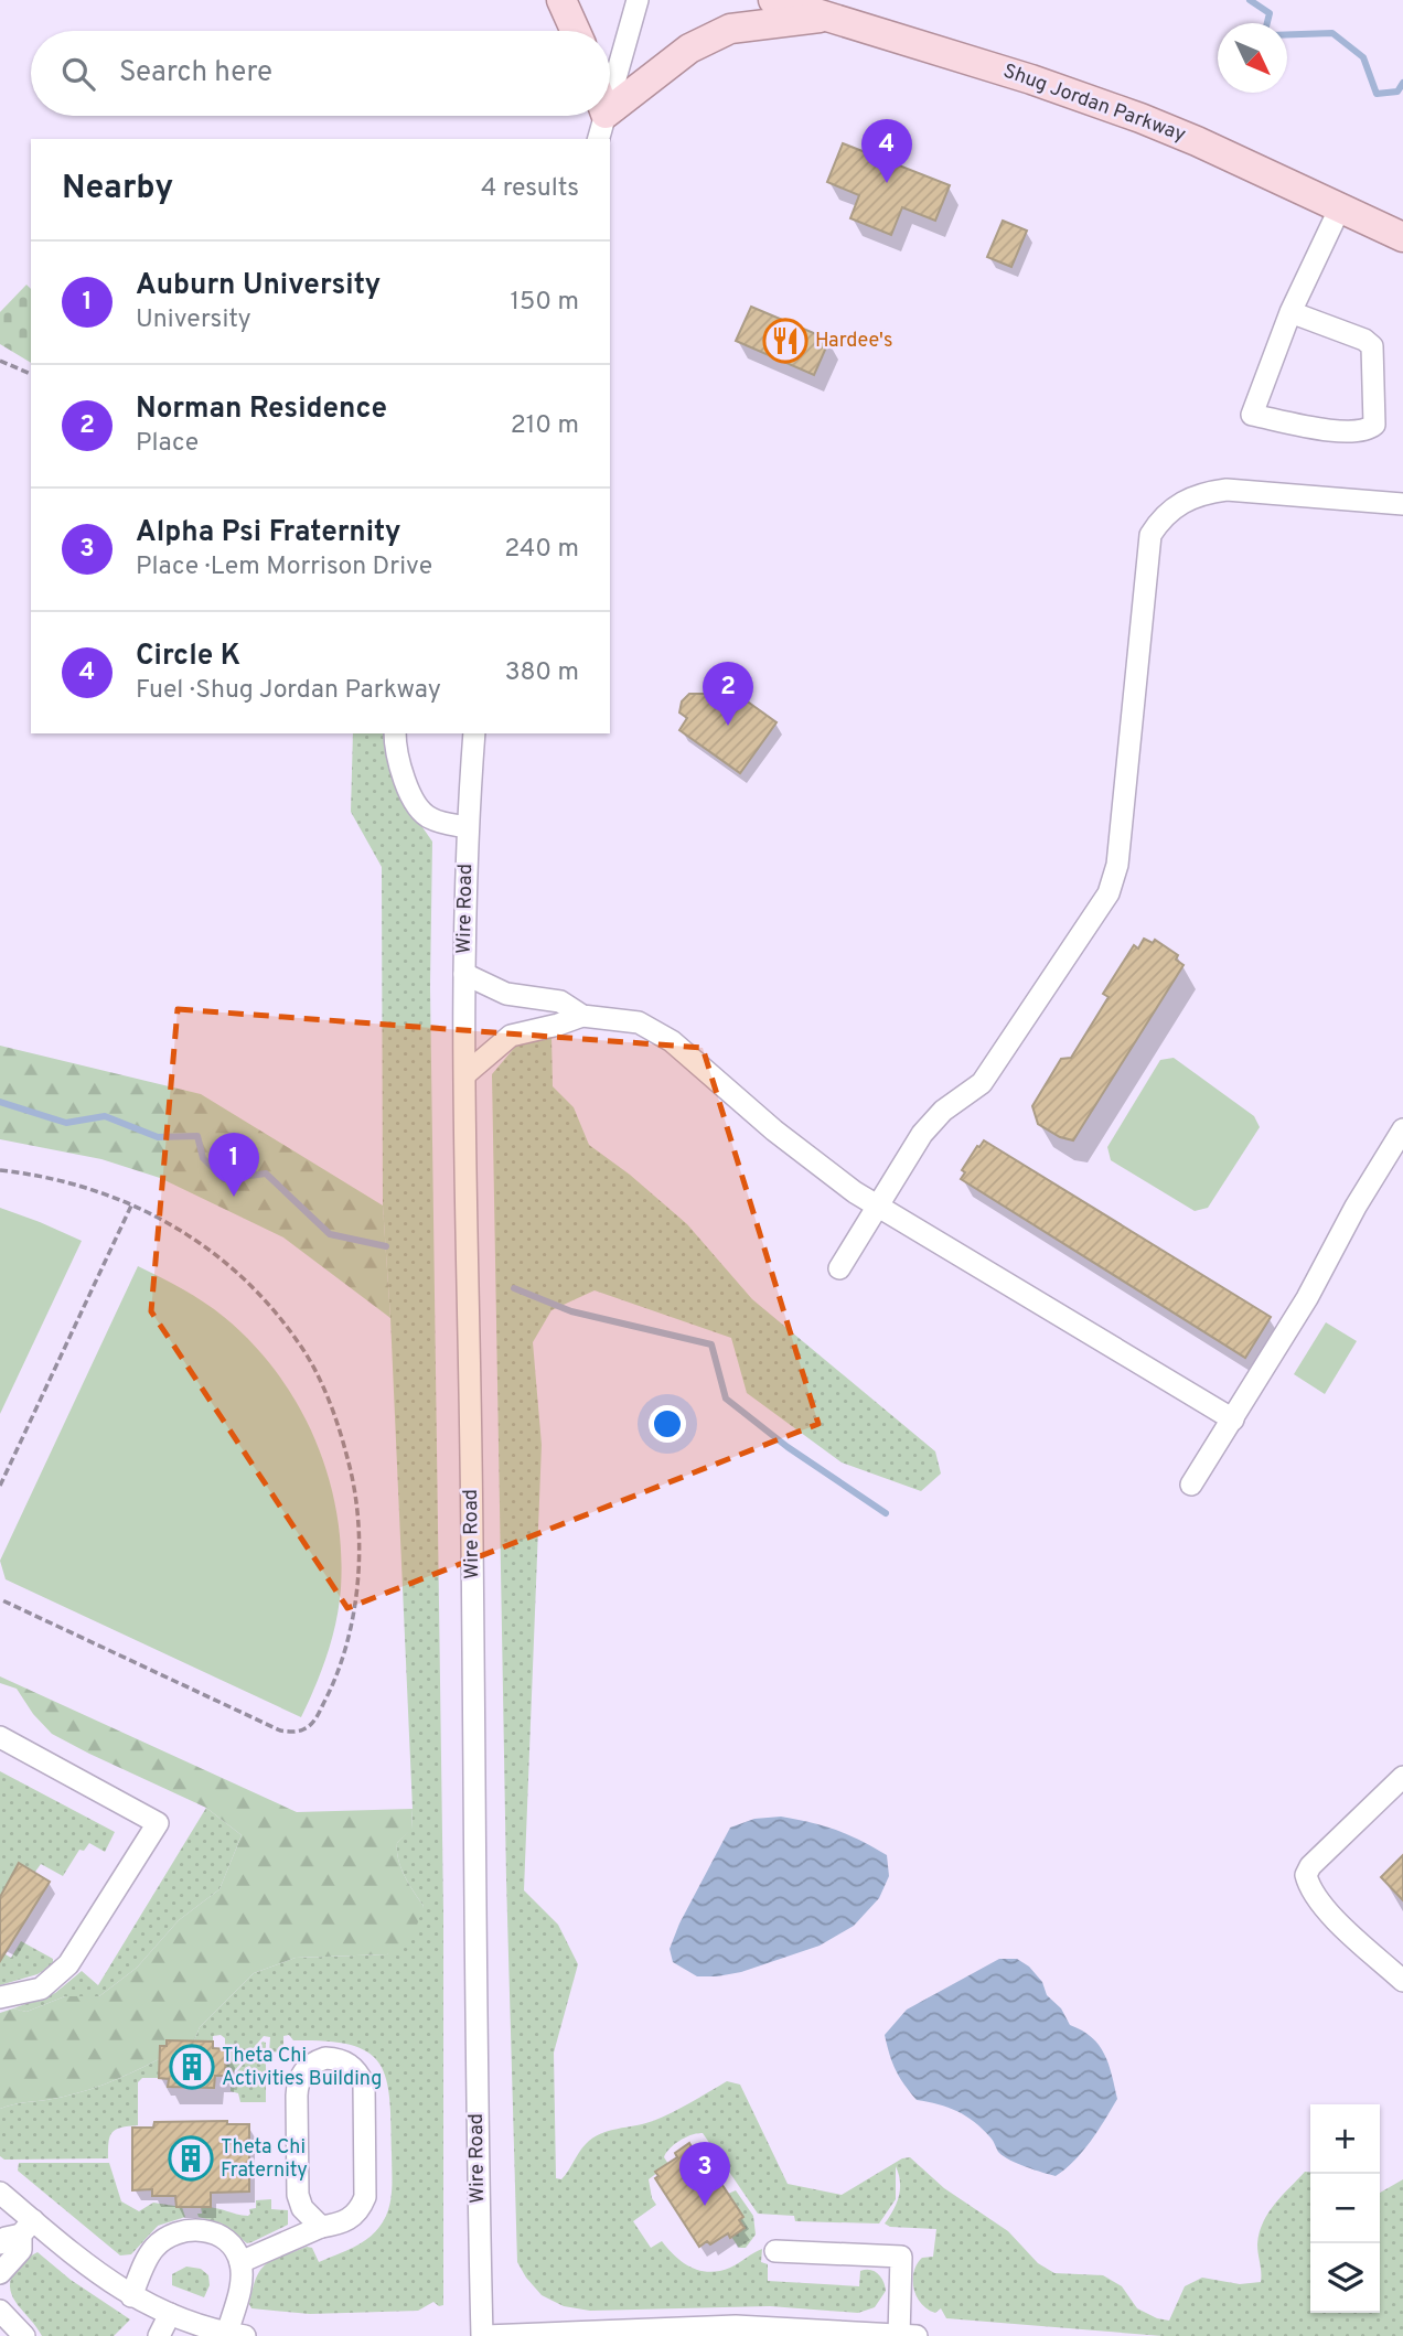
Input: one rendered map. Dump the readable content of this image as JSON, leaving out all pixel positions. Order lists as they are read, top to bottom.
{
  "streets": {
    "main road": ["Shug Jordan Parkway"],
    "street": ["Wire Road"]
  },
  "places": {
    "restaurant": ["Hardee's"],
    "building": ["Theta Chi Activities Building", "Theta Chi Fraternity"]
  },
  "north": "bottom right",
  "page": {
    "search": "Search here",
    "pins": [
      "4",
      "2",
      "1",
      "3"
    ],
    "heading": ["Nearby", "4 results"],
    "list": [
      {
        "mark": "1",
        "name": "Auburn University",
        "note": "University",
        "value": "150 m"
      },
      {
        "mark": "2",
        "name": "Norman Residence",
        "note": "Place",
        "value": "210 m"
      },
      {
        "mark": "3",
        "name": "Alpha Psi Fraternity",
        "note": "Place · Lem Morrison Drive",
        "value": "240 m"
      },
      {
        "mark": "4",
        "name": "Circle K",
        "note": "Fuel · Shug Jordan Parkway",
        "value": "380 m"
      }
    ],
    "map_buttons": ["+", "−"]
  }
}
